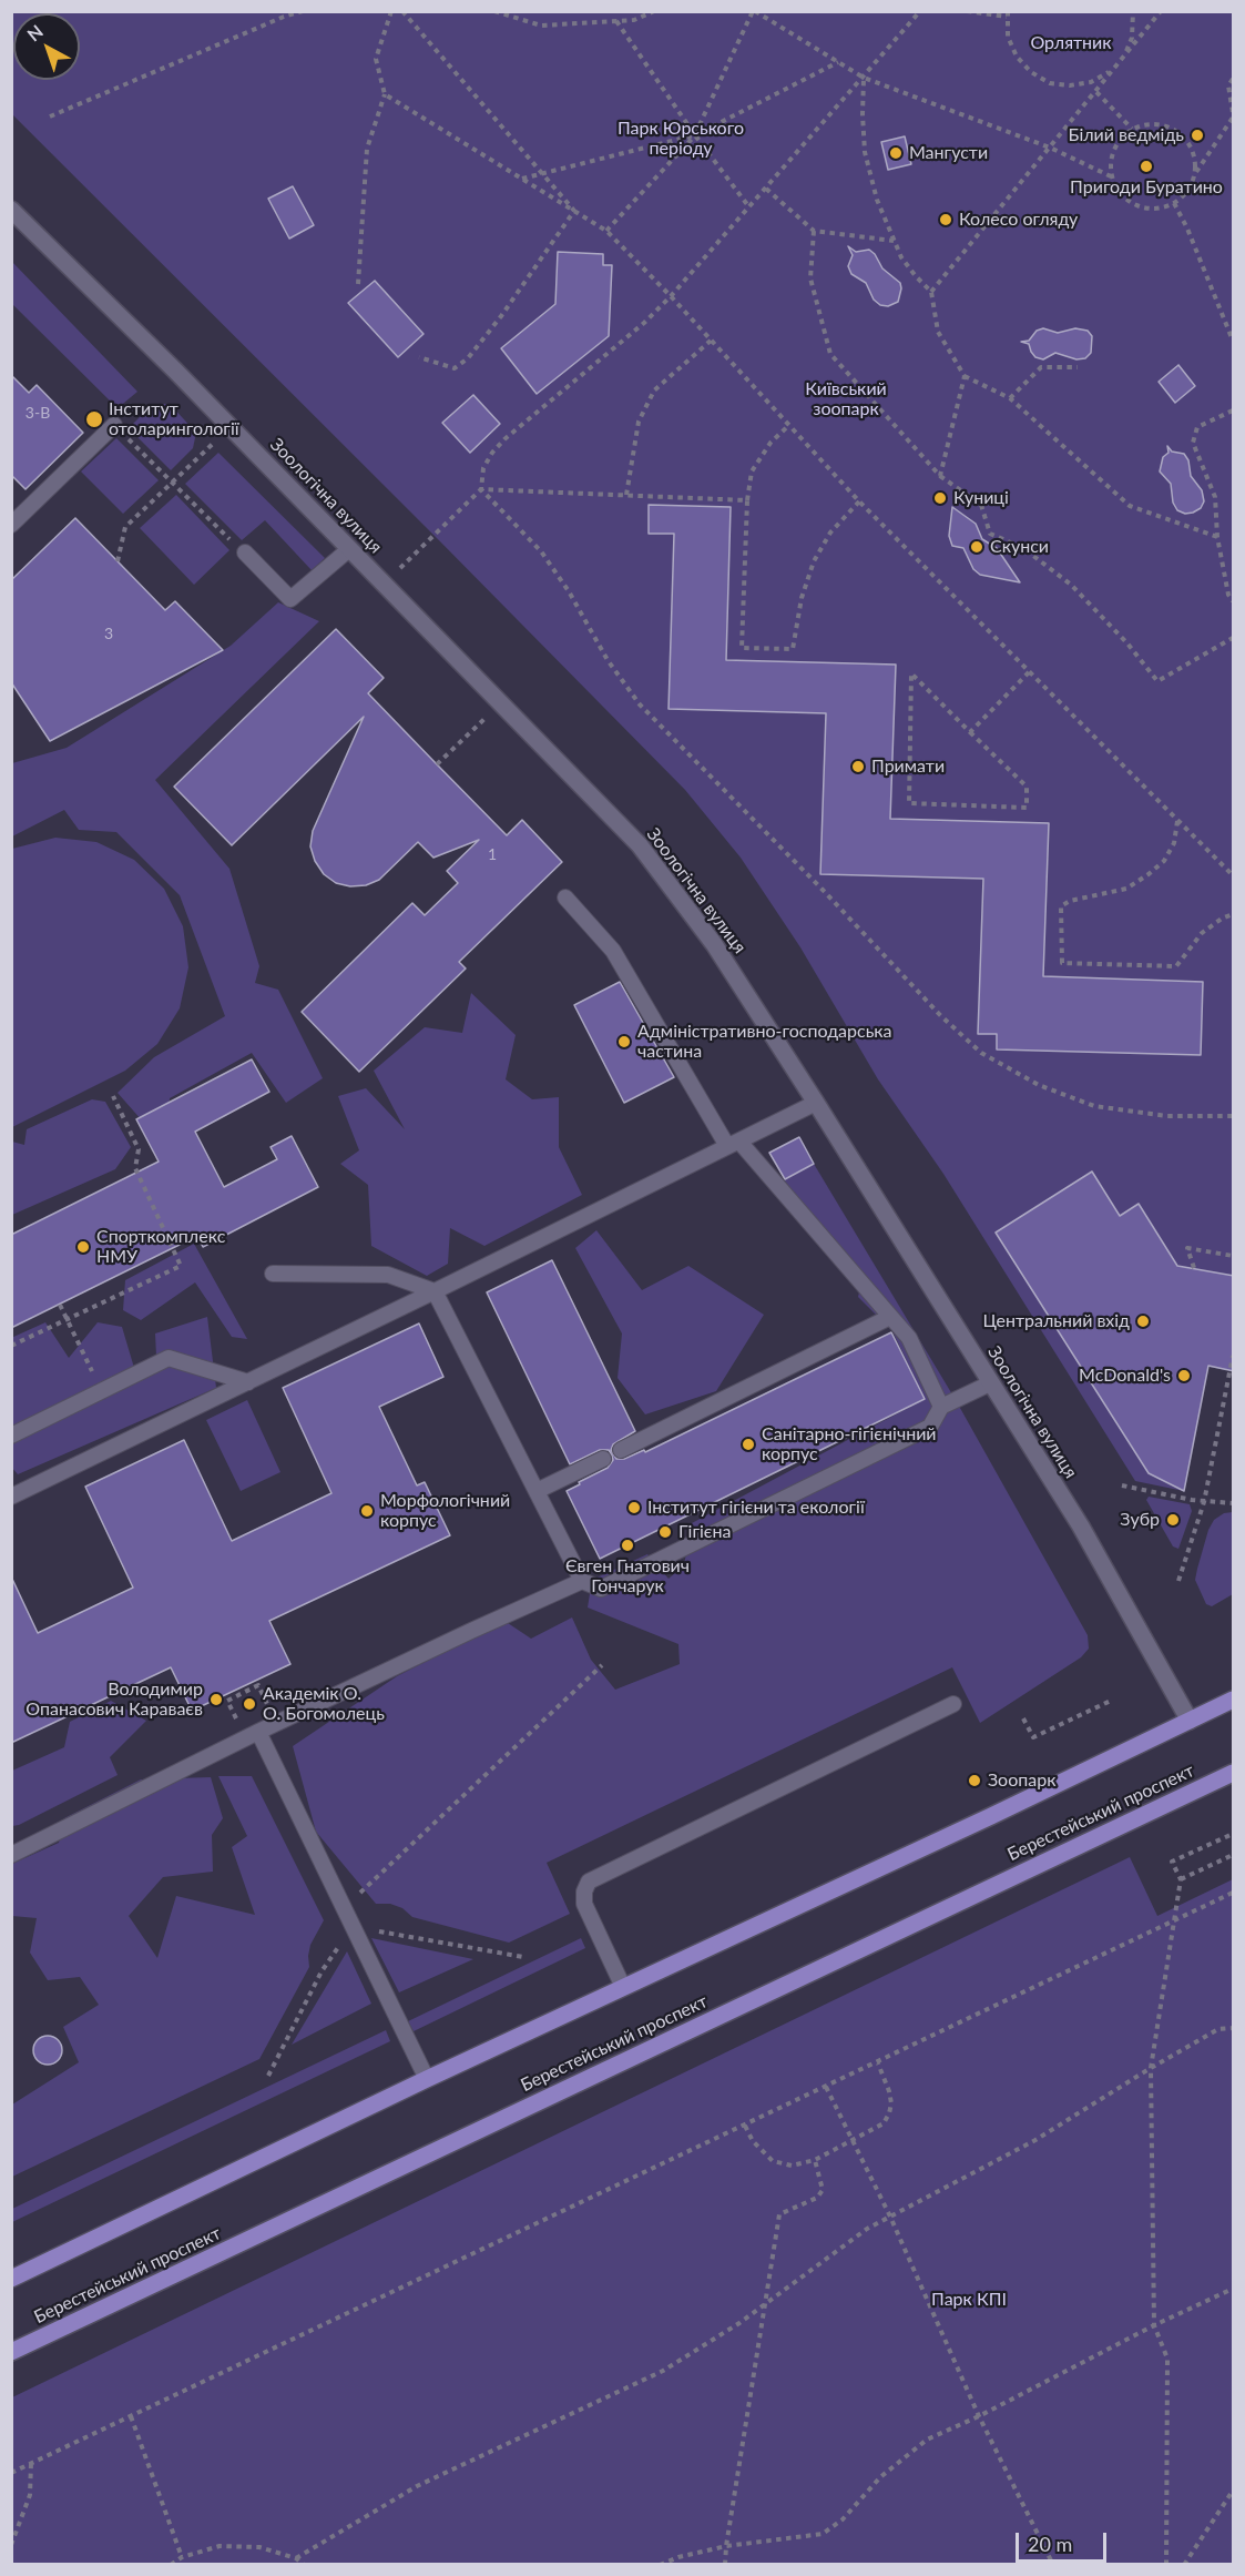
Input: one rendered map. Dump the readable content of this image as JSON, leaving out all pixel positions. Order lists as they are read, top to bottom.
{
  "streets": {
    "main road": ["Берестейський проспект"],
    "street": ["Зоологічна вулиця"]
  },
  "parks": [
    "Орлятник",
    "Парк Юрського періоду",
    "Київський зоопарк",
    "Парк КПІ"
  ],
  "places": [
    "Білий ведмідь",
    "Мангусти",
    "Пригоди Буратино",
    "Колесо огляду",
    "Інститут отоларингології",
    "Куниці",
    "Скунси",
    "Примати",
    "Адміністративно-господарська частина",
    "Спорткомплекс НМУ",
    "Центральний вхід",
    "McDonald's",
    "Санітарно-гігієнічний корпус",
    "Інститут гігієни та екології",
    "Морфологічний корпус",
    "Зубр",
    "Гігієна",
    "Євген Гнатович Гончарук",
    "Володимир Опанасович Караваєв",
    "Академік О. О. Богомолець",
    "Зоопарк"
  ],
  "house_numbers": ["3-В", "3", "1"],
  "scale_bar": "20 m",
  "north": "top left"
}
